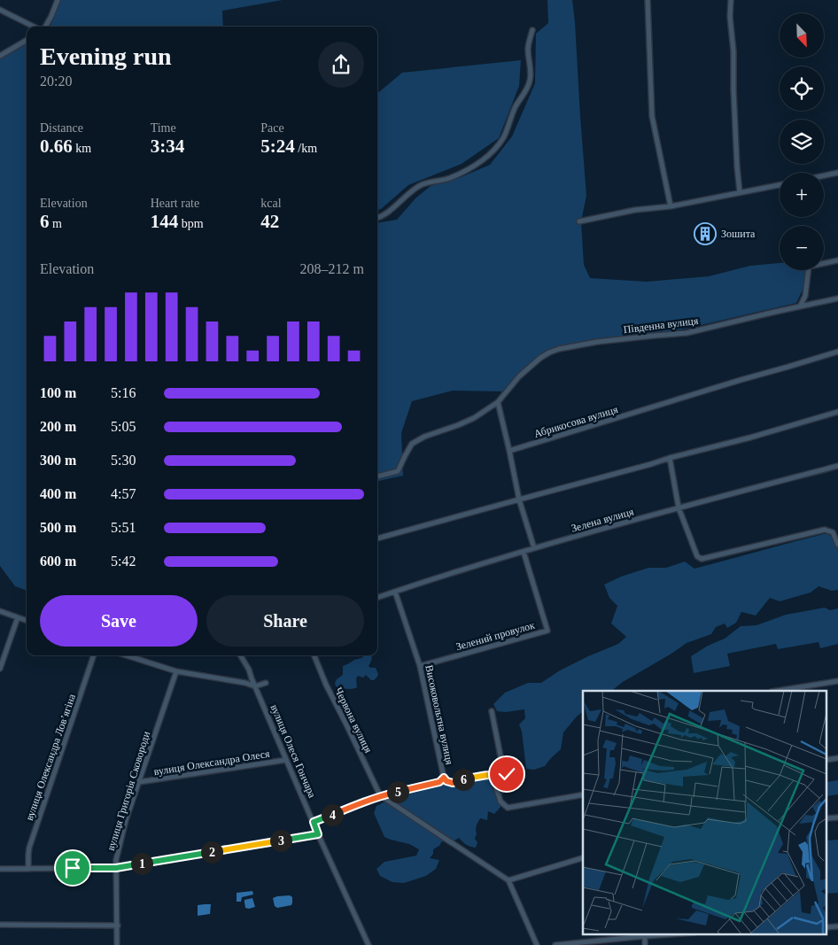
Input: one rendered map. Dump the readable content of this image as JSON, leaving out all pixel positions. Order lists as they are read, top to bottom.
{
  "streets": {
    "street": [
      "Південна вулиця",
      "Абрикосова вулиця",
      "Зелена вулиця",
      "Зелений провулок",
      "Високовольтна вулиця",
      "Червона вулиця",
      "вулиця Олеся Гончара",
      "вулиця Олександра Ловʼягіна",
      "вулиця Олександра Олеся",
      "вулиця Григорія Сковороди"
    ]
  },
  "crossings": [
    ["Зелена вулиця", "Зелений провулок"],
    ["Зелена вулиця", "Високовольтна вулиця"],
    ["Зелений провулок", "Високовольтна вулиця"],
    ["Високовольтна вулиця", "Червона вулиця"],
    ["Високовольтна вулиця", "вулиця Олеся Гончара"],
    ["вулиця Олеся Гончара", "вулиця Олександра Олеся"],
    ["вулиця Олександра Олеся", "вулиця Григорія Сковороди"]
  ],
  "places": {
    "building": ["Зошита"]
  },
  "north": "bottom right",
  "page": {
    "map_buttons": ["+", "−"],
    "heading": ["Evening run", "20:20"],
    "stats": [
      ["Distance", "0.66 km"],
      ["Time", "3:34"],
      ["Pace", "5:24 /km"],
      ["Elevation", "6 m"],
      ["Heart rate", "144 bpm"],
      ["kcal", "42"]
    ],
    "chart": ["Elevation", "208–212 m"],
    "list": [
      {
        "name": "100 m",
        "note": "5:16"
      },
      {
        "name": "200 m",
        "note": "5:05"
      },
      {
        "name": "300 m",
        "note": "5:30"
      },
      {
        "name": "400 m",
        "note": "4:57"
      },
      {
        "name": "500 m",
        "note": "5:51"
      },
      {
        "name": "600 m",
        "note": "5:42"
      }
    ],
    "buttons": ["Save", "Share"],
    "pins": [
      "6",
      "5",
      "4",
      "3",
      "2",
      "1"
    ]
  }
}
